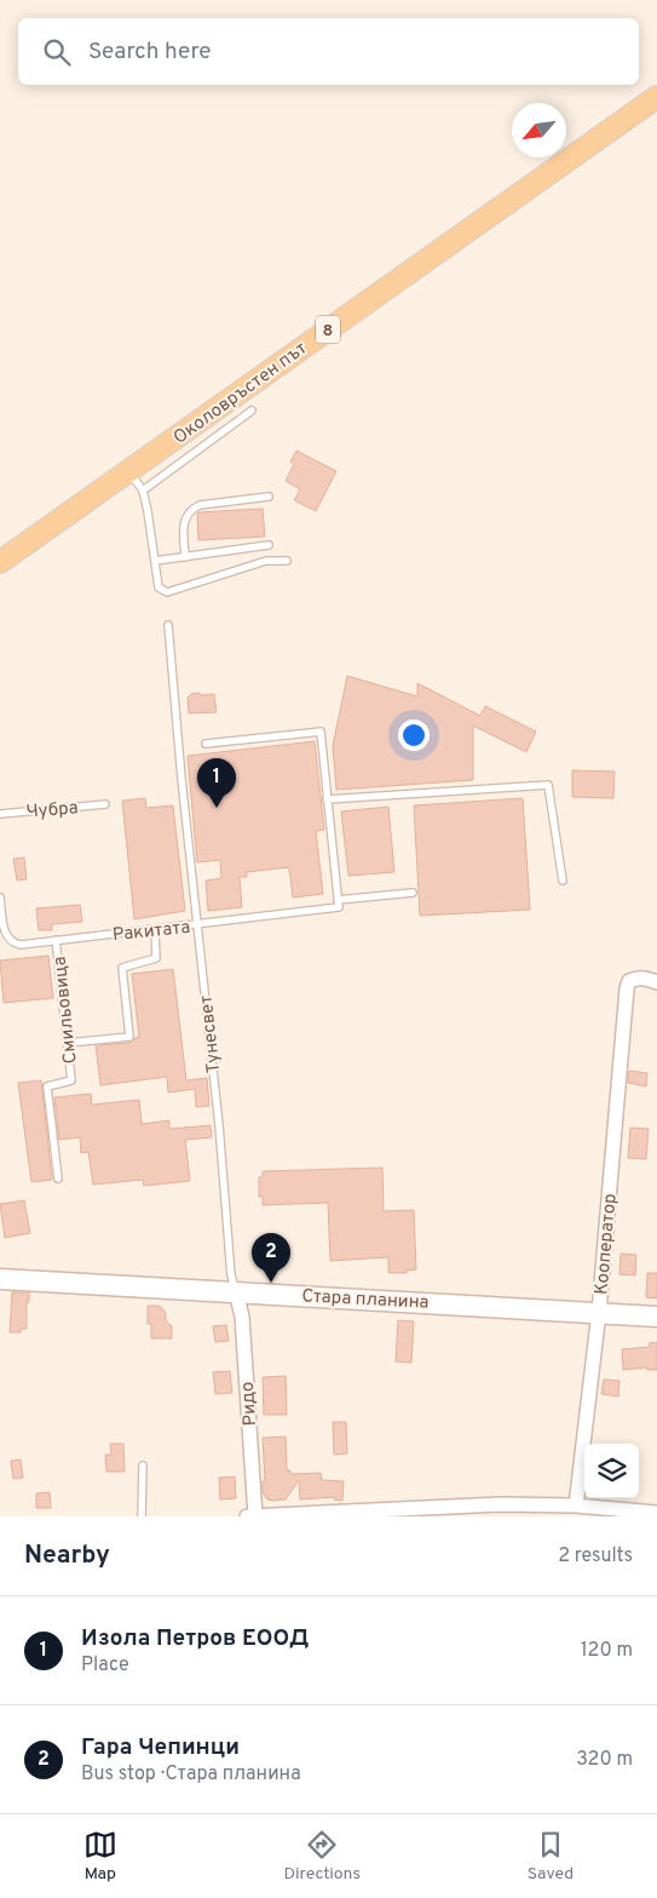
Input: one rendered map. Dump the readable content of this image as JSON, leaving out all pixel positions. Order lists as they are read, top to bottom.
{
  "streets": {
    "main road": ["8", "Околовръстен път"],
    "street": ["Кооператор", "Стара планина", "Ридо"],
    "lane": [
      "Чубра",
      "Ракитата",
      "Смильовица",
      "Тунесвет"
    ]
  },
  "crossings": [
    ["Ракитата", "Смильовица"],
    ["Ракитата", "Тунесвет"],
    ["Тунесвет", "Стара планина"],
    ["Тунесвет", "Ридо"],
    ["Кооператор", "Стара планина"],
    ["Стара планина", "Ридо"]
  ],
  "north": "bottom left",
  "page": {
    "search": "Search here",
    "pins": ["1", "2"],
    "heading": ["Nearby", "2 results"],
    "list": [
      {
        "mark": "1",
        "name": "Изола Петров ЕООД",
        "note": "Place",
        "value": "120 m"
      },
      {
        "mark": "2",
        "name": "Гара Чепинци",
        "note": "Bus stop · Стара планина",
        "value": "320 m"
      }
    ],
    "nav": ["Map", "Directions", "Saved"]
  }
}
